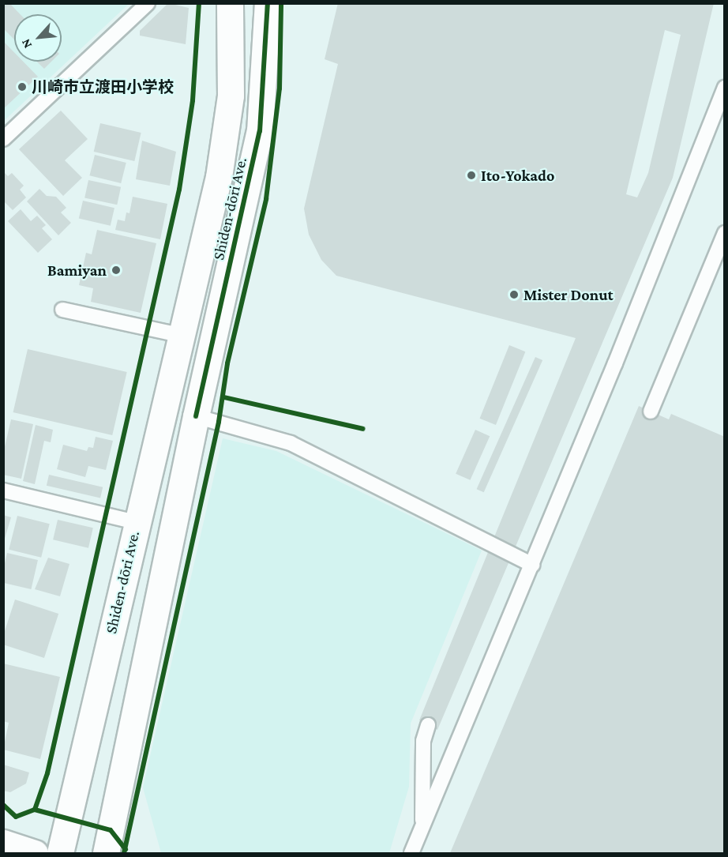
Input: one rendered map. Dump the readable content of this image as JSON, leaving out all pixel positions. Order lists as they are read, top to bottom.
{
  "streets": {
    "street": ["Shiden-dōri Ave."]
  },
  "places": [
    "川崎市立渡田小学校",
    "Ito-Yokado",
    "Bamiyan",
    "Mister Donut"
  ],
  "north": "bottom left"
}
